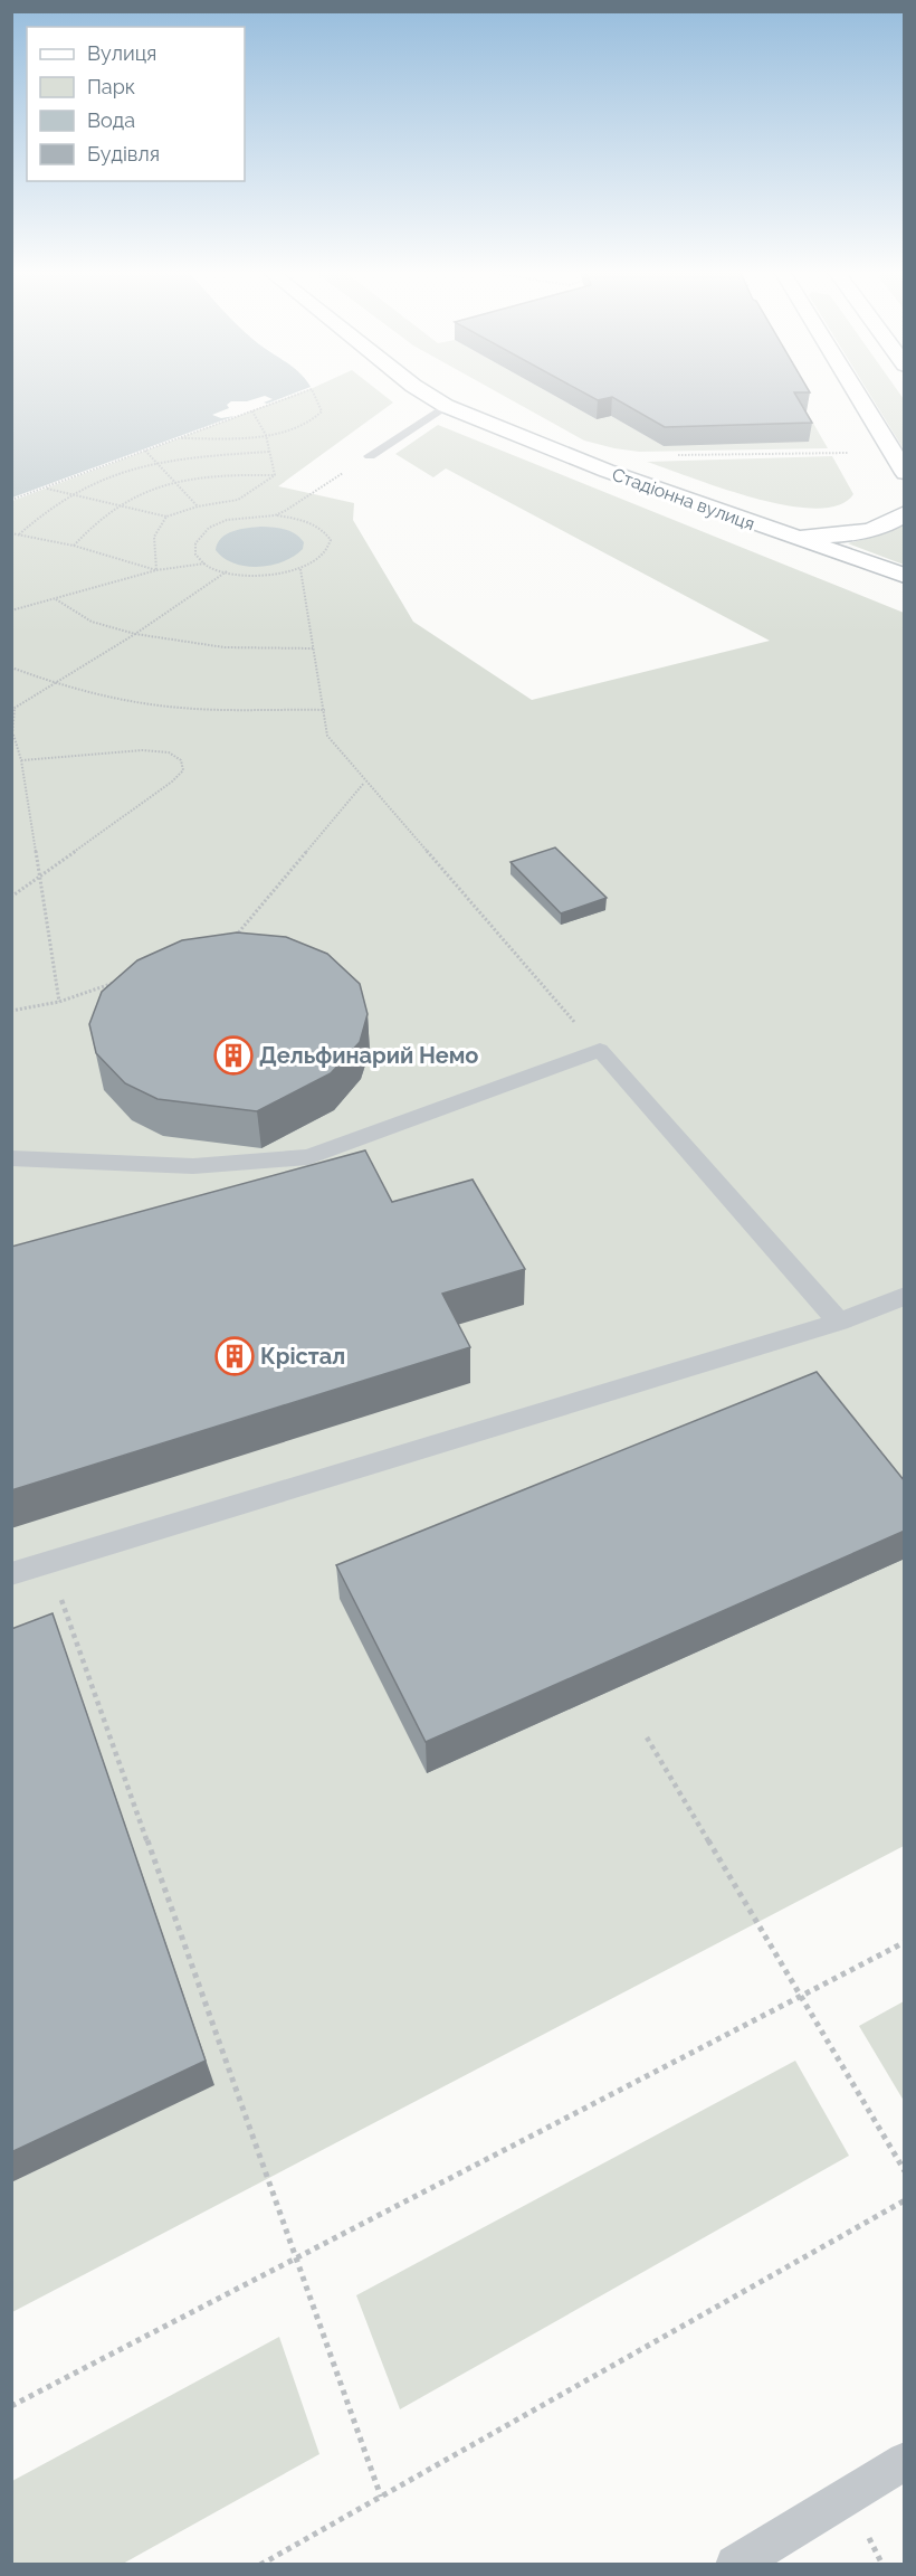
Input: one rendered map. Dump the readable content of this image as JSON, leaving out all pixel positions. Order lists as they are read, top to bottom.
{
  "streets": {
    "street": ["Стадіонна вулиця"]
  },
  "places": {
    "building": ["Дельфинарий Немо", "Крістал"]
  },
  "legend": [
    "Вулиця",
    "Парк",
    "Вода",
    "Будівля"
  ]
}
